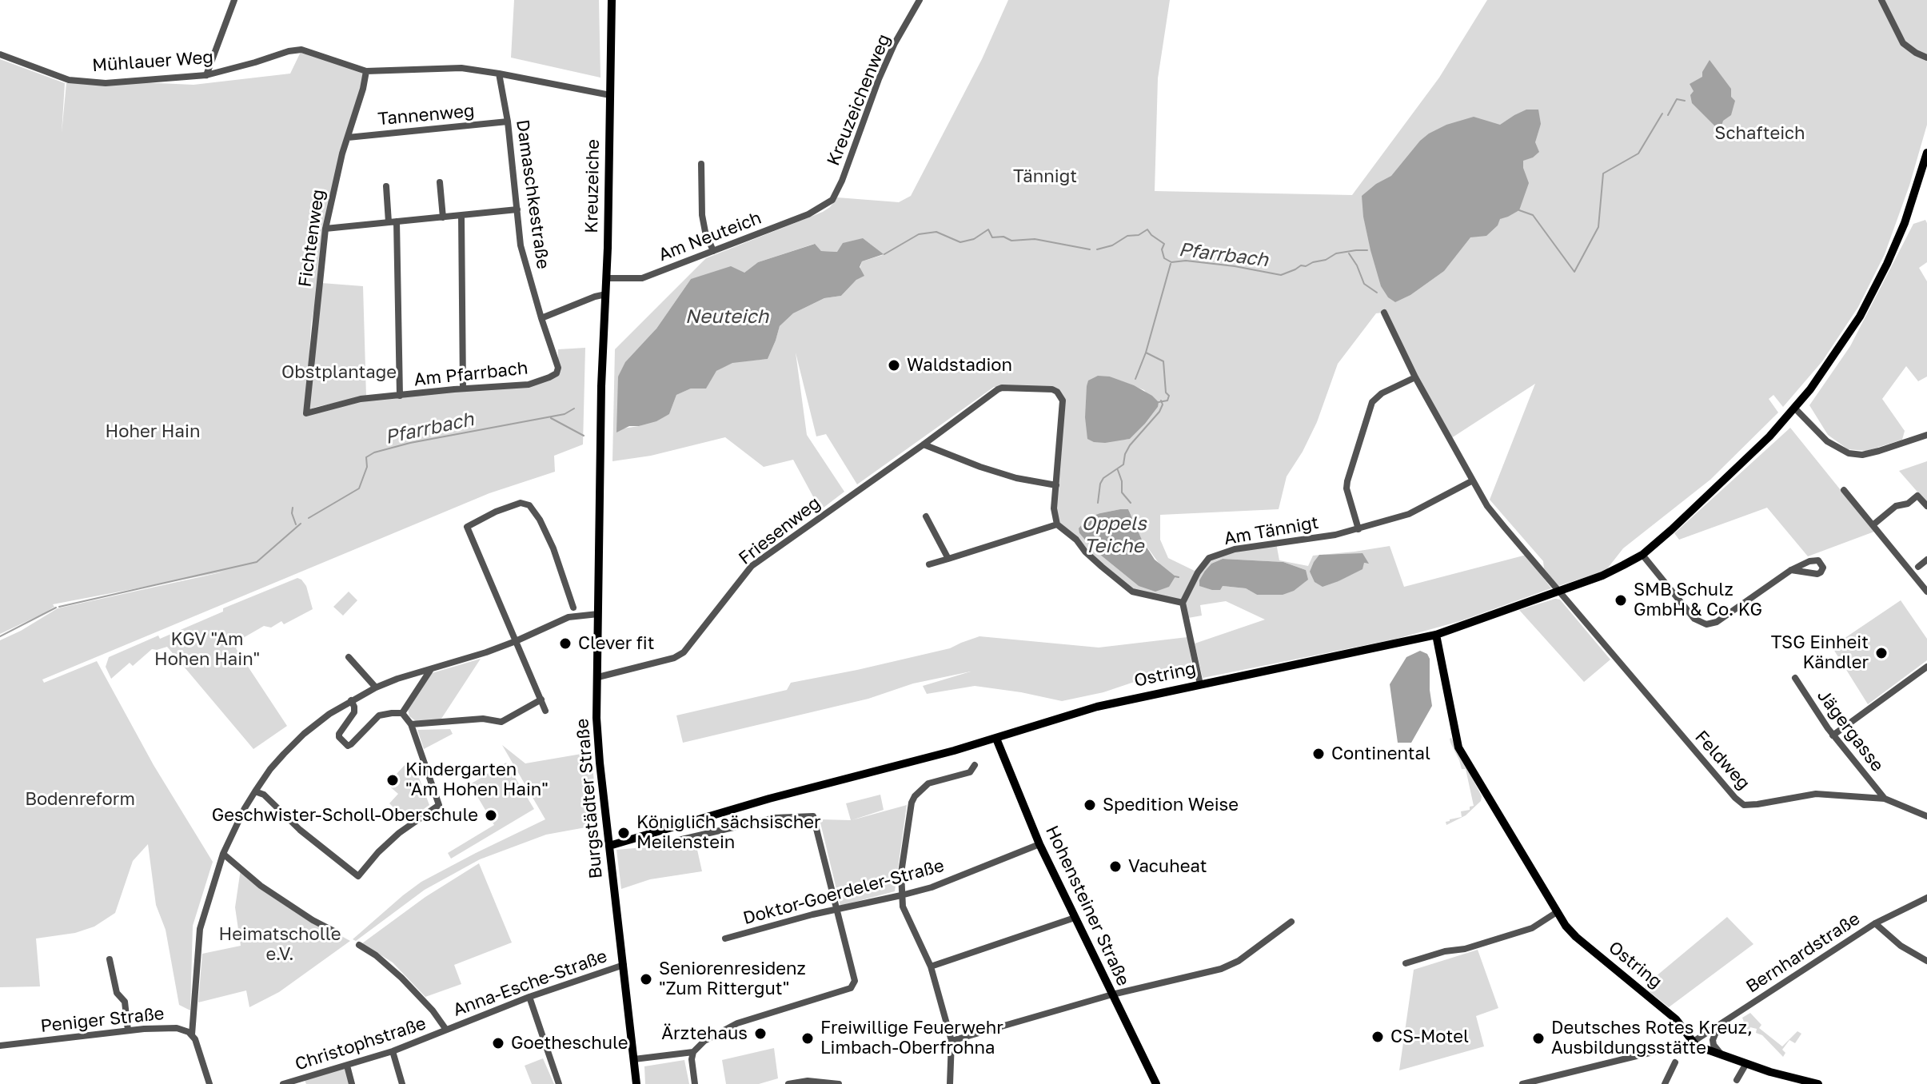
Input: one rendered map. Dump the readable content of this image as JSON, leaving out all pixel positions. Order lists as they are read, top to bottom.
{
  "streets": {
    "main road": [
      "Kreuzeiche",
      "Ostring",
      "Burgstädter Straße",
      "Hohensteiner Straße"
    ],
    "street": [
      "Mühlauer Weg",
      "Kreuzeichenweg",
      "Tannenweg",
      "Damaschkestraße",
      "Am Neuteich",
      "Fichtenweg",
      "Am Pfarrbach",
      "Friesenweg",
      "Am Tännigt",
      "Jägergasse",
      "Feldweg",
      "Doktor-Goerdeler-Straße",
      "Bernhardstraße",
      "Anna-Esche-Straße",
      "Peniger Straße",
      "Christophstraße"
    ]
  },
  "crossings": [
    ["Mühlauer Weg", "Kreuzeiche"],
    ["Mühlauer Weg", "Damaschkestraße"],
    ["Mühlauer Weg", "Fichtenweg"],
    ["Kreuzeichenweg", "Am Neuteich"],
    ["Tannenweg", "Damaschkestraße"],
    ["Tannenweg", "Fichtenweg"],
    ["Kreuzeiche", "Am Neuteich"],
    ["Kreuzeiche", "Burgstädter Straße"],
    ["Damaschkestraße", "Am Pfarrbach"],
    ["Am Neuteich", "Burgstädter Straße"],
    ["Fichtenweg", "Am Pfarrbach"],
    ["Friesenweg", "Burgstädter Straße"],
    ["Ostring", "Burgstädter Straße"],
    ["Ostring", "Hohensteiner Straße"],
    ["Ostring", "Bernhardstraße"],
    ["Jägergasse", "Feldweg"],
    ["Burgstädter Straße", "Anna-Esche-Straße"],
    ["Doktor-Goerdeler-Straße", "Hohensteiner Straße"],
    ["Anna-Esche-Straße", "Christophstraße"]
  ],
  "water": ["Pfarrbach", "Neuteich", "Oppels Teiche"],
  "parks": [
    "Schafteich",
    "Tännigt",
    "Obstplantage",
    "Hoher Hain",
    "KGV \"Am Hohen Hain\"",
    "Bodenreform",
    "Heimatscholle e.V."
  ],
  "places": [
    "Waldstadion",
    "SMB Schulz GmbH & Co. KG",
    "Clever fit",
    "TSG Einheit Kändler",
    "Continental",
    "Kindergarten \"Am Hohen Hain\"",
    "Spedition Weise",
    "Geschwister-Scholl-Oberschule",
    "Königlich sächsischer Meilenstein",
    "Vacuheat",
    "Seniorenresidenz \"Zum Rittergut\"",
    "Ärztehaus",
    "CS-Motel",
    "Freiwillige Feuerwehr Limbach-Oberfrohna",
    "Deutsches Rotes Kreuz, Ausbildungsstätte",
    "Goetheschule"
  ]
}
